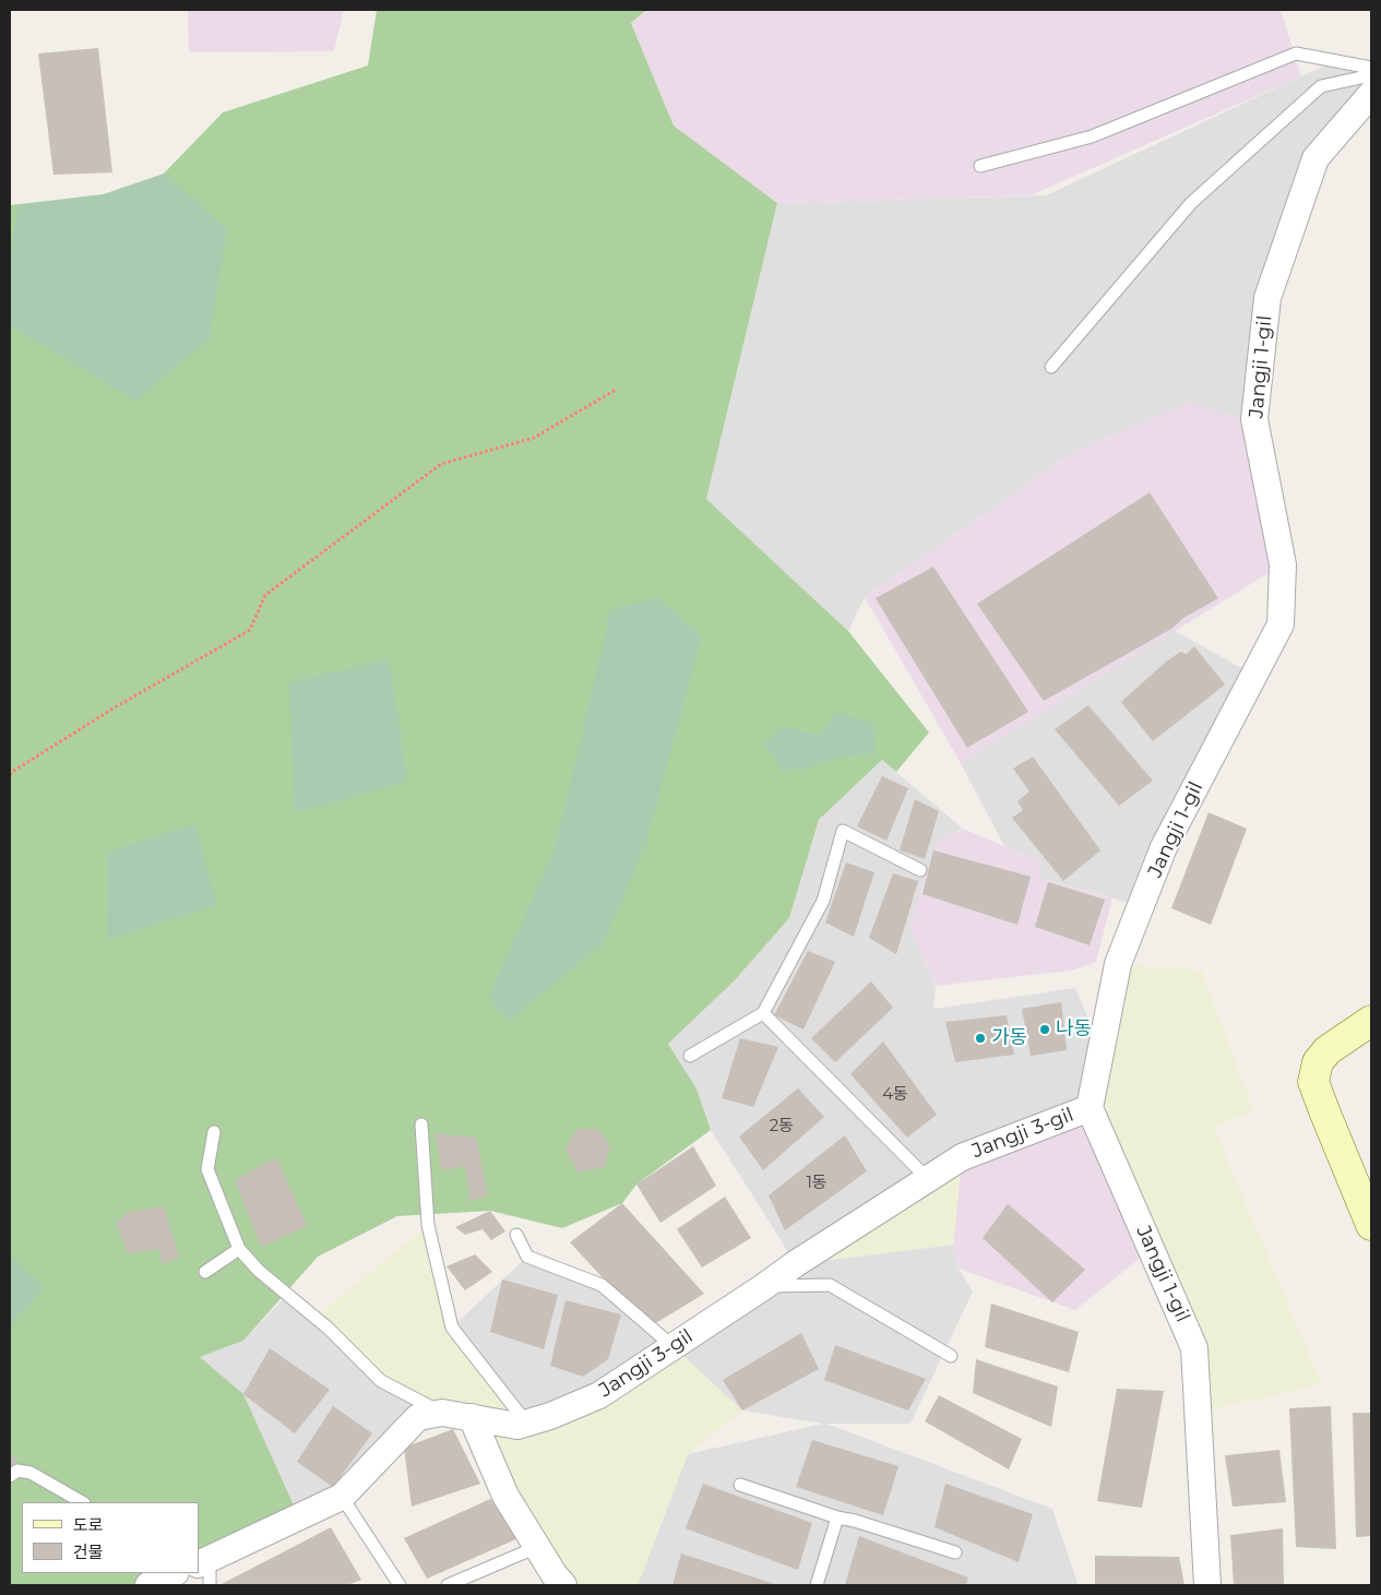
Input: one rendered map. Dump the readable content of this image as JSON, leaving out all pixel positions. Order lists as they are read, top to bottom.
{
  "streets": {
    "street": ["Jangji 1-gil", "Jangji 3-gil"]
  },
  "crossings": [
    ["Jangji 1-gil", "Jangji 3-gil"]
  ],
  "places": ["나동", "가동"],
  "house_numbers": ["4동", "2동", "1동"],
  "legend": ["도로", "건물"]
}
